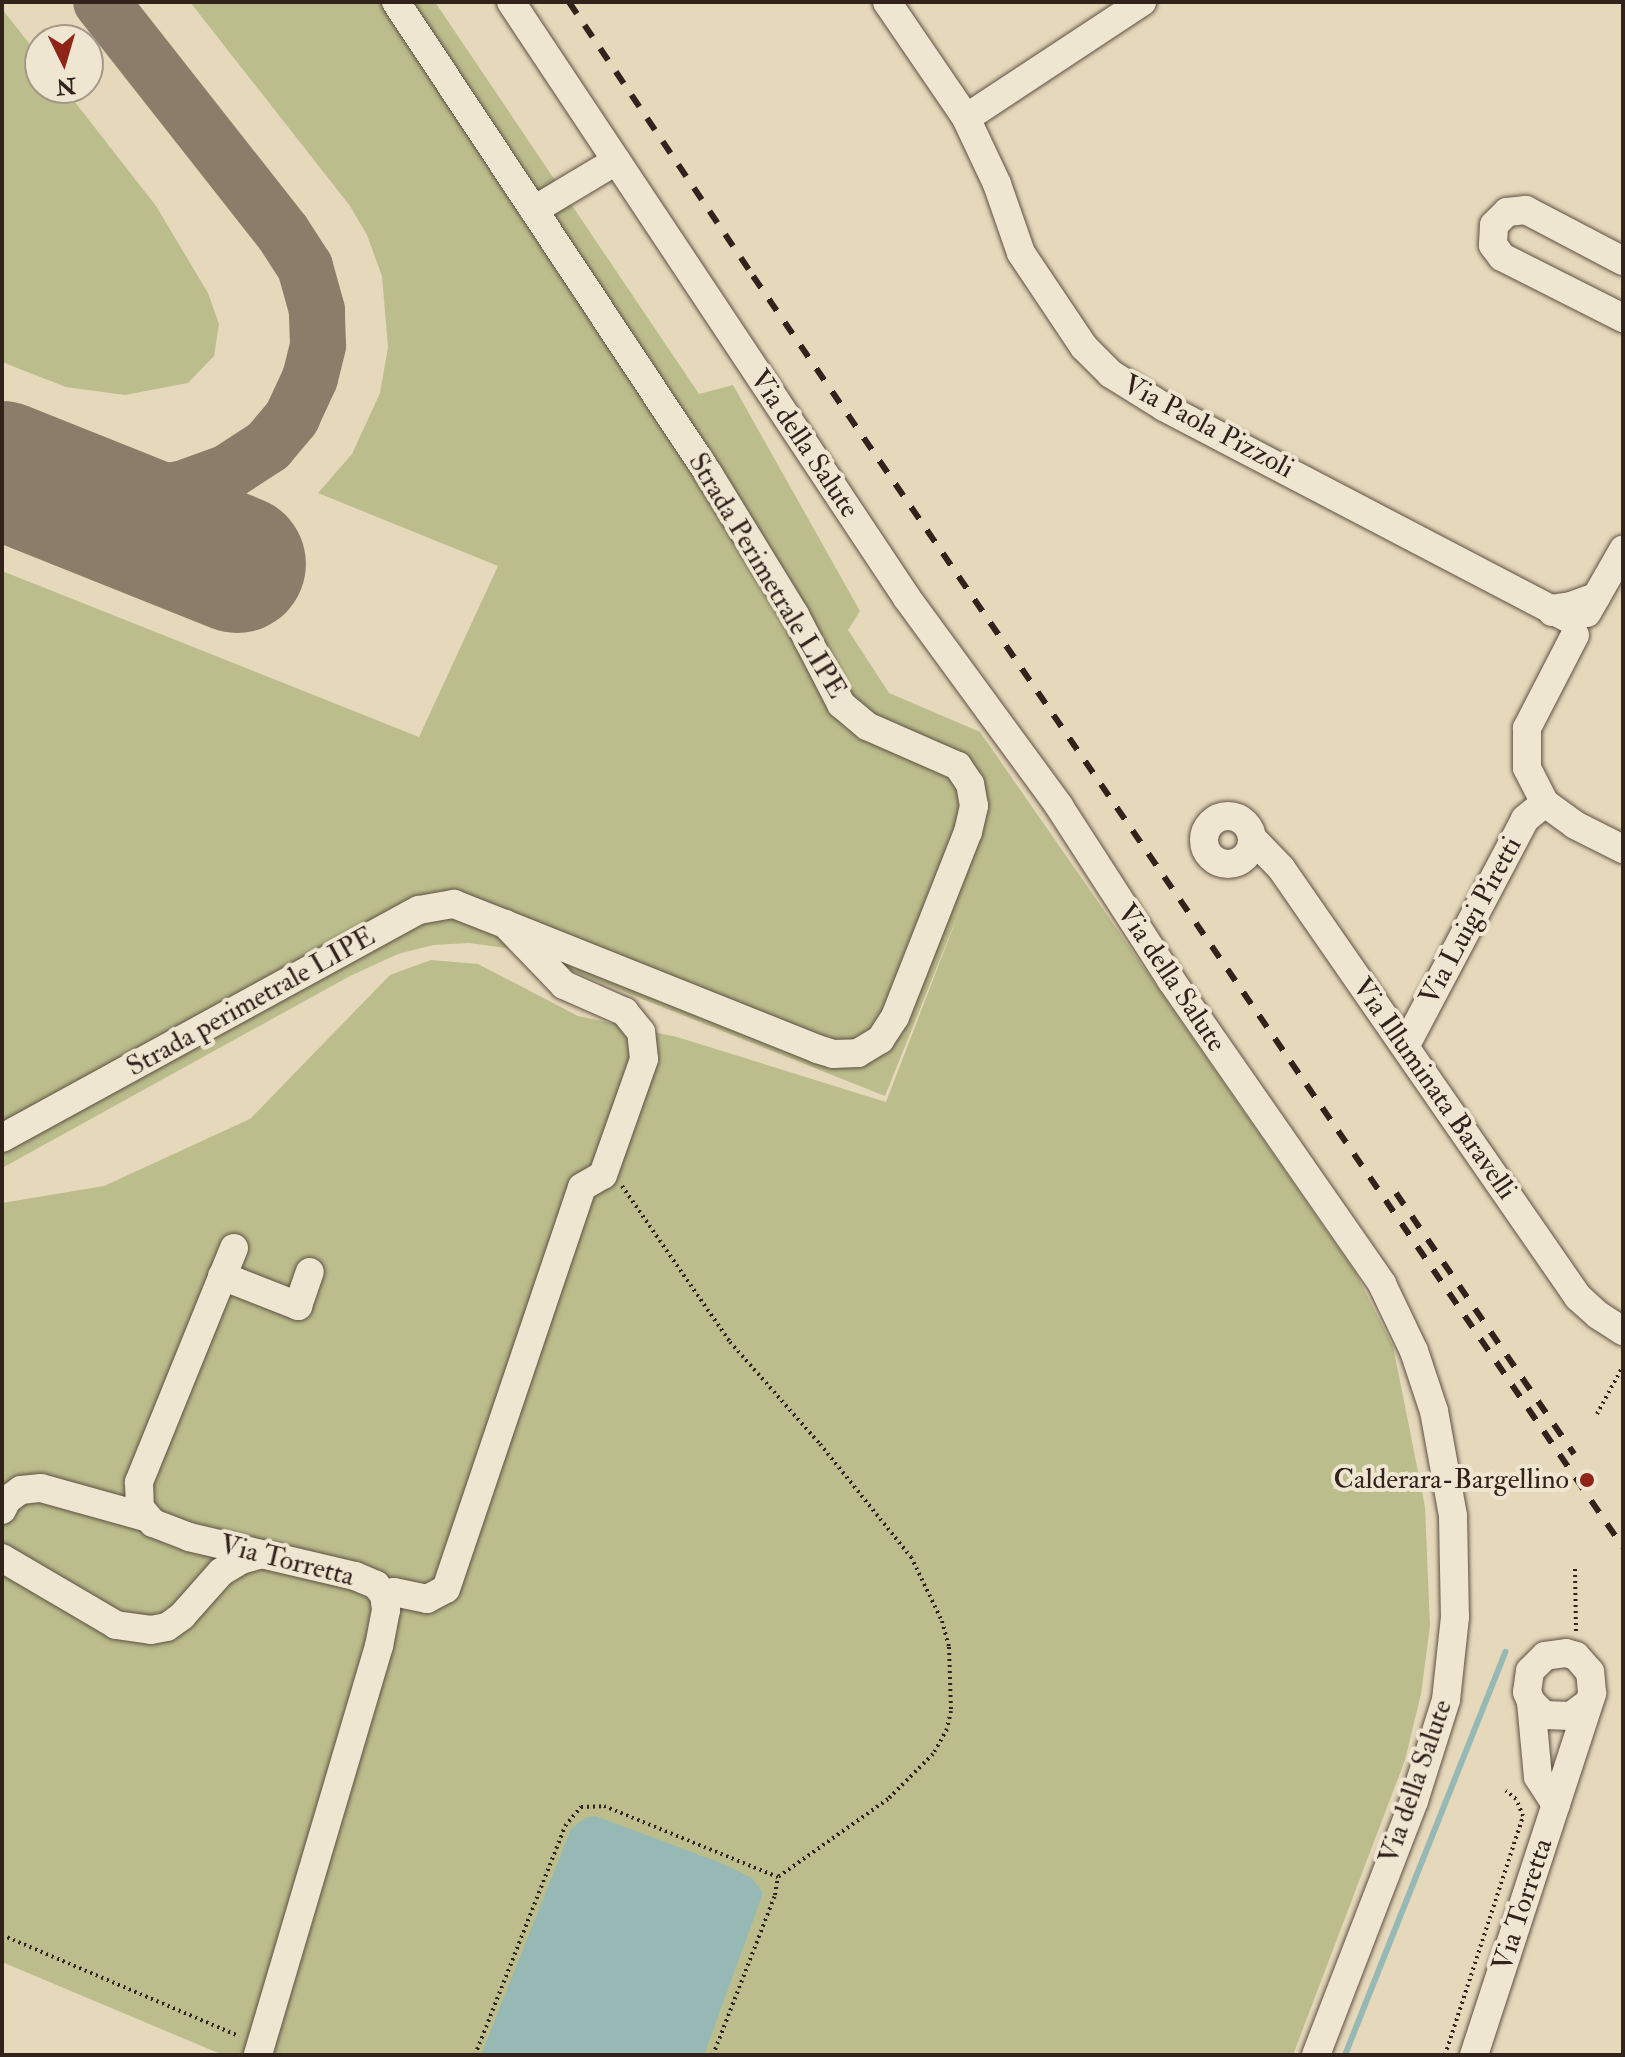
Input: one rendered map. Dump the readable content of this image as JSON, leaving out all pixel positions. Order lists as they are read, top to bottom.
{
  "streets": {
    "street": [
      "Via Paola Pizzoli",
      "Via della Salute",
      "Strada Perimetrale LIPE",
      "Via Luigi Piretti",
      "Strada perimetrale LIPE",
      "Via Illuminata Baravelli",
      "Via Torretta"
    ]
  },
  "crossings": [
    ["Strada Perimetrale LIPE", "Strada perimetrale LIPE"],
    ["Via Luigi Piretti", "Via Illuminata Baravelli"]
  ],
  "places": ["Calderara-Bargellino"],
  "north": "bottom"
}
